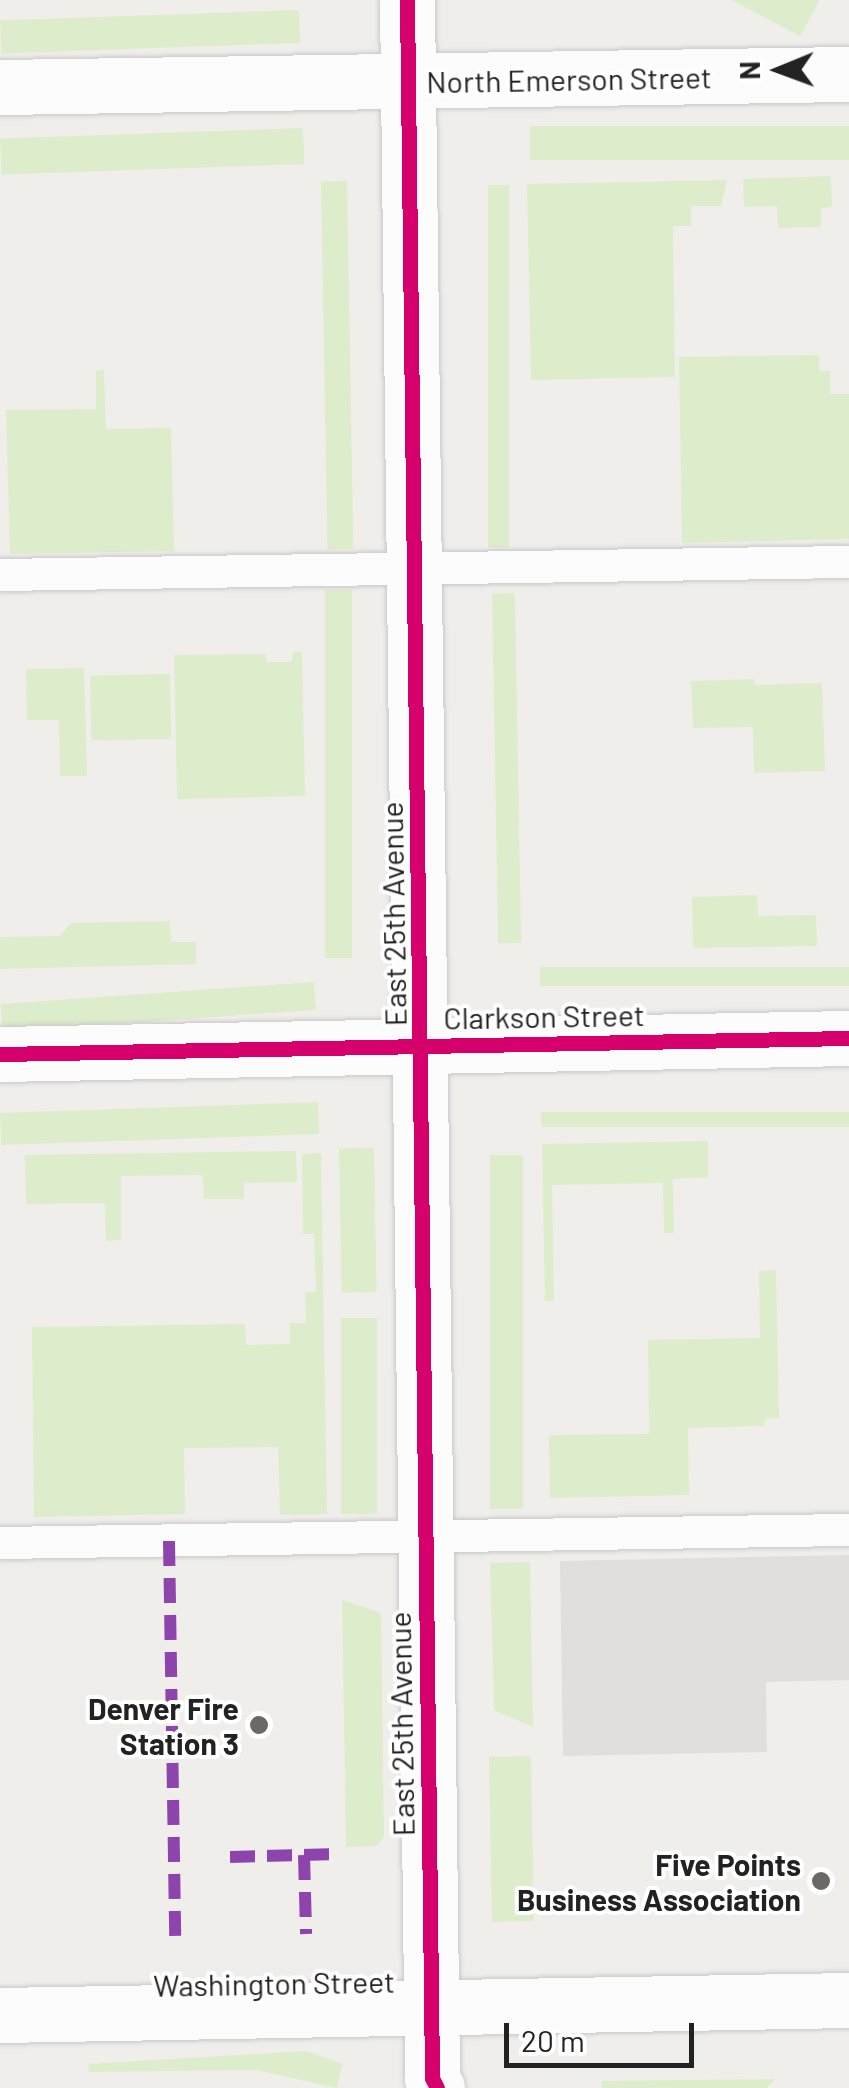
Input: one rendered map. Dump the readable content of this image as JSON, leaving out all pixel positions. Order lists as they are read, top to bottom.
{
  "streets": {
    "street": [
      "North Emerson Street",
      "East 25th Avenue",
      "Clarkson Street",
      "Washington Street"
    ]
  },
  "crossings": [
    ["North Emerson Street", "East 25th Avenue"],
    ["East 25th Avenue", "Clarkson Street"],
    ["East 25th Avenue", "Washington Street"]
  ],
  "places": ["Denver Fire Station 3", "Five Points Business Association"],
  "scale_bar": "20 m",
  "north": "left"
}
